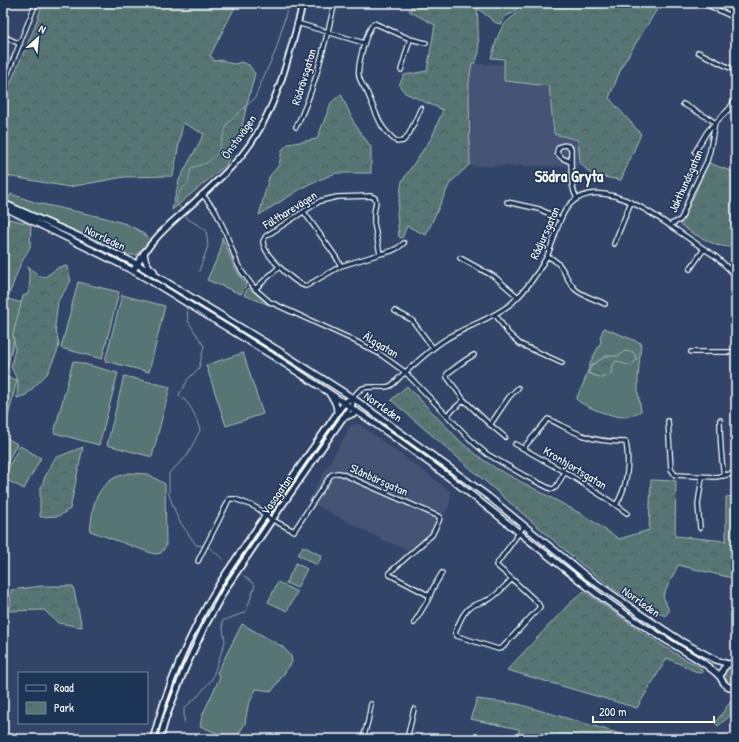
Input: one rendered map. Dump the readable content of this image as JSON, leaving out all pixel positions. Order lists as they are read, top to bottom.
{
  "streets": {
    "main road": ["Norrleden"],
    "street": [
      "Rödrävsgatan",
      "Önstavägen",
      "Jakthundsgatan",
      "Fältharevägen",
      "Rådjursgatan",
      "Älggatan",
      "Kronhjortsgatan",
      "Slånbärsgatan",
      "Vasagatan"
    ]
  },
  "crossings": [
    ["Önstavägen", "Älggatan"],
    ["Rådjursgatan", "Norrleden"],
    ["Rådjursgatan", "Älggatan"],
    ["Rådjursgatan", "Vasagatan"],
    ["Norrleden", "Vasagatan"],
    ["Älggatan", "Kronhjortsgatan"],
    ["Slånbärsgatan", "Vasagatan"]
  ],
  "districts": ["Södra Gryta"],
  "legend": ["Road", "Park"],
  "scale_bar": "200 m",
  "north": "top right"
}
